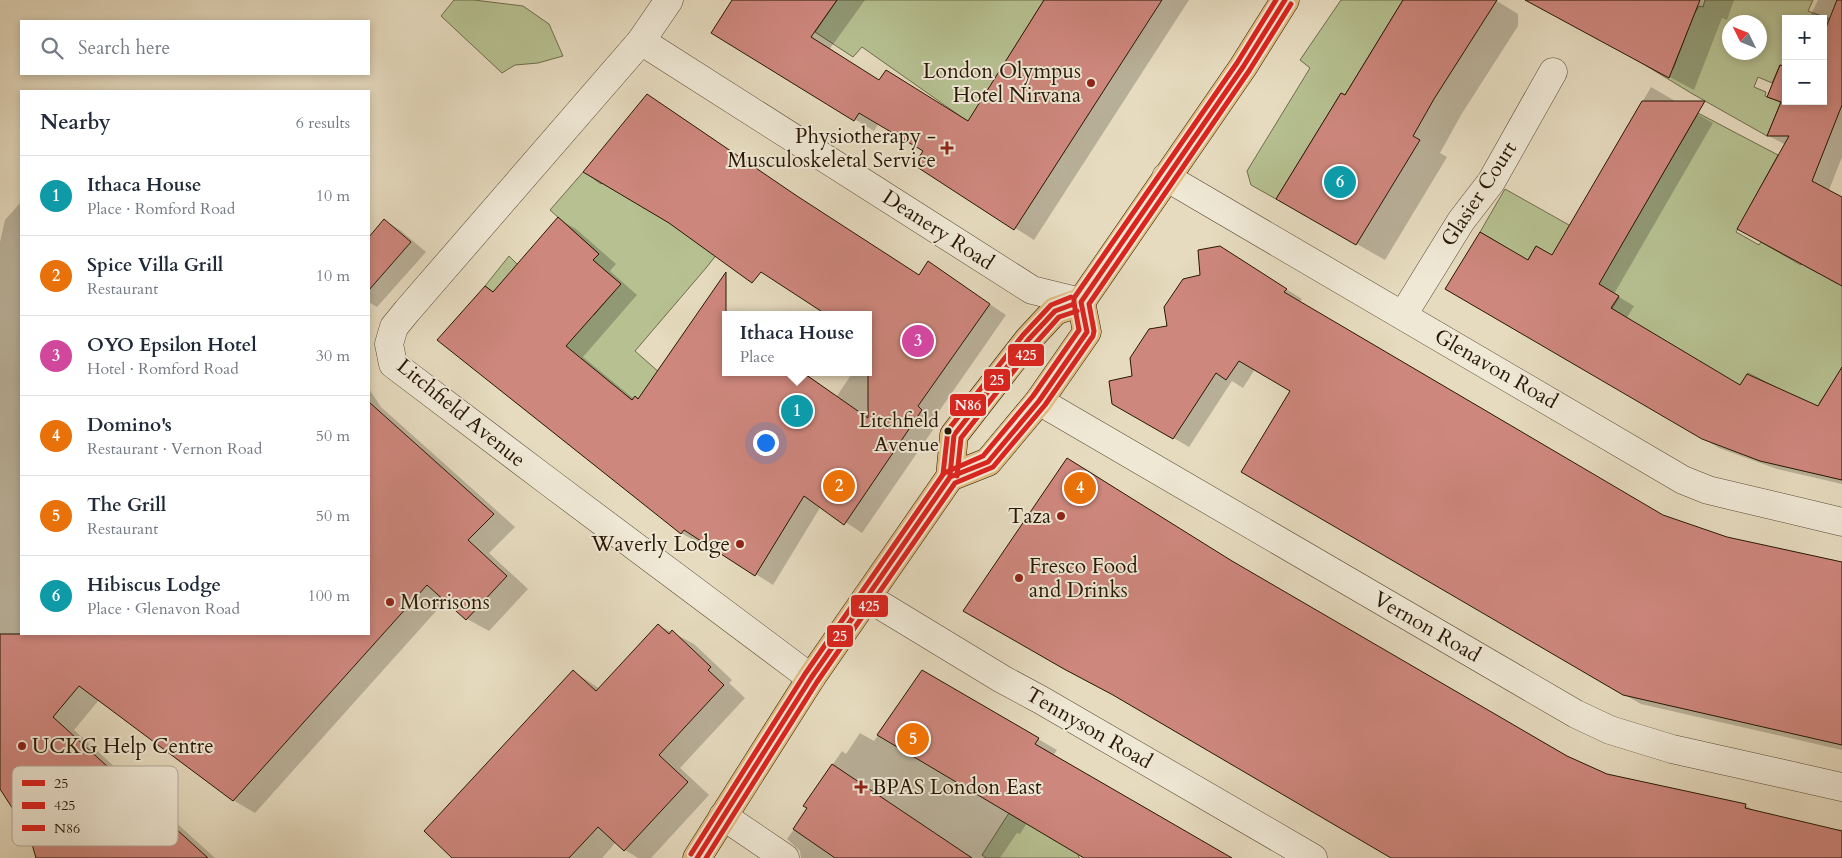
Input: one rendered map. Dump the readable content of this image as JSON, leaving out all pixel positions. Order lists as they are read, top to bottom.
{
  "streets": {
    "street": [
      "Glasier Court",
      "Deanery Road",
      "Glenavon Road",
      "Litchfield Avenue",
      "Vernon Road",
      "Tennyson Road"
    ]
  },
  "crossings": [
    ["Glasier Court", "Glenavon Road"],
    ["Deanery Road", "Litchfield Avenue"]
  ],
  "places": {
    "other": [
      "London Olympus Hotel Nirvana",
      "Litchfield Avenue",
      "Taza",
      "Waverly Lodge",
      "Fresco Food and Drinks",
      "Morrisons",
      "UCKG Help Centre"
    ],
    "health": ["Physiotherapy - Musculoskeletal Service", "BPAS London East"]
  },
  "lines": ["transit line 25", "transit line N86", "transit line 425"],
  "legend": ["25", "425", "N86"],
  "north": "top left",
  "page": {
    "map_buttons": ["+", "−"],
    "search": "Search here",
    "heading": ["Nearby", "6 results"],
    "list": [
      {
        "mark": "1",
        "name": "Ithaca House",
        "note": "Place · Romford Road",
        "value": "10 m"
      },
      {
        "mark": "2",
        "name": "Spice Villa Grill",
        "note": "Restaurant",
        "value": "10 m"
      },
      {
        "mark": "3",
        "name": "OYO Epsilon Hotel",
        "note": "Hotel · Romford Road",
        "value": "30 m"
      },
      {
        "mark": "4",
        "name": "Domino's",
        "note": "Restaurant · Vernon Road",
        "value": "50 m"
      },
      {
        "mark": "5",
        "name": "The Grill",
        "note": "Restaurant",
        "value": "50 m"
      },
      {
        "mark": "6",
        "name": "Hibiscus Lodge",
        "note": "Place · Glenavon Road",
        "value": "100 m"
      }
    ],
    "pins": [
      "6",
      "3",
      "1",
      "2",
      "4",
      "5"
    ],
    "popup": ["Ithaca House", "Place"]
  }
}
